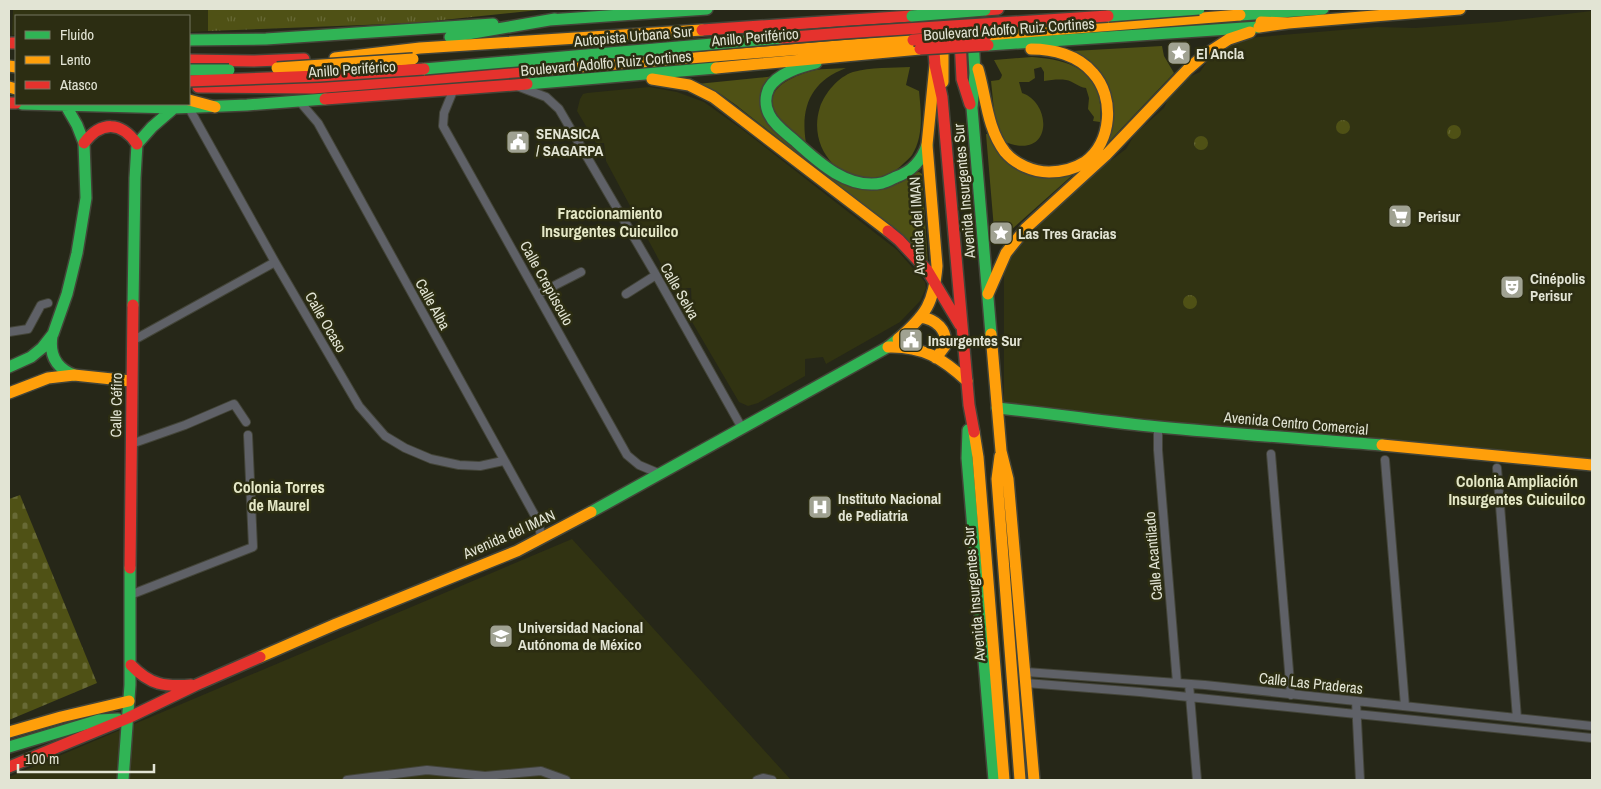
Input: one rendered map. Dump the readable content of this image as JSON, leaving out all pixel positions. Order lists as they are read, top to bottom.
{
  "streets": {
    "main road": [
      "Boulevard Adolfo Ruiz Cortines",
      "Autopista Urbana Sur",
      "Anillo Periférico",
      "Avenida Insurgentes Sur",
      "Avenida del IMAN",
      "Calle Céfiro",
      "Avenida Centro Comercial"
    ],
    "street": [
      "Calle Crepúsculo",
      "Calle Selva",
      "Calle Alba",
      "Calle Ocaso",
      "Calle Acantilado",
      "Calle Las Praderas"
    ]
  },
  "crossings": [
    ["Boulevard Adolfo Ruiz Cortines", "Anillo Periférico"],
    ["Boulevard Adolfo Ruiz Cortines", "Calle Crepúsculo"],
    ["Boulevard Adolfo Ruiz Cortines", "Calle Selva"],
    ["Boulevard Adolfo Ruiz Cortines", "Calle Alba"],
    ["Avenida Insurgentes Sur", "Avenida del IMAN"],
    ["Avenida Insurgentes Sur", "Avenida Centro Comercial"],
    ["Avenida Insurgentes Sur", "Calle Las Praderas"],
    ["Avenida del IMAN", "Calle Crepúsculo"],
    ["Avenida del IMAN", "Calle Selva"],
    ["Avenida del IMAN", "Calle Alba"],
    ["Avenida del IMAN", "Calle Céfiro"],
    ["Calle Alba", "Calle Ocaso"],
    ["Avenida Centro Comercial", "Calle Acantilado"],
    ["Calle Acantilado", "Calle Las Praderas"]
  ],
  "districts": ["Fraccionamiento Insurgentes Cuicuilco", "Colonia Ampliación Insurgentes Cuicuilco", "Colonia Torres de Maurel"],
  "places": {
    "place": ["El Ancla", "Las Tres Gracias"],
    "public building": ["SENASICA / SAGARPA", "Insurgentes Sur"],
    "supermarket": ["Perisur"],
    "theatre": ["Cinépolis Perisur"],
    "hospital": ["Instituto Nacional de Pediatria"],
    "school or university": ["Universidad Nacional Autónoma de México"]
  },
  "legend": ["Fluido", "Lento", "Atasco"],
  "scale_bar": "100 m"
}
